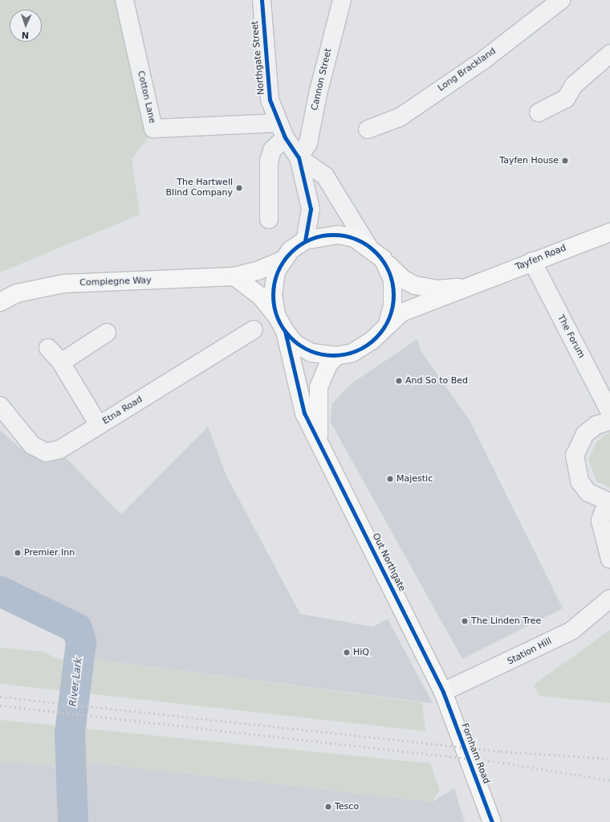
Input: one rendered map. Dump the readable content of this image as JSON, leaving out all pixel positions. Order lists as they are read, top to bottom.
{
  "streets": {
    "main road": [
      "Tayfen Road",
      "Compiegne Way",
      "Out Northgate",
      "Fornham Road"
    ],
    "street": [
      "Northgate Street",
      "Long Brackland",
      "Cannon Street",
      "Cotton Lane",
      "The Forum",
      "Etna Road",
      "Station Hill"
    ]
  },
  "crossings": [
    ["Northgate Street", "Cannon Street"],
    ["Northgate Street", "Cotton Lane"],
    ["Tayfen Road", "The Forum"],
    ["Out Northgate", "Station Hill"],
    ["Out Northgate", "Fornham Road"],
    ["Station Hill", "Fornham Road"]
  ],
  "water": ["River Lark"],
  "places": [
    "Tayfen House",
    "The Hartwell Blind Company",
    "And So to Bed",
    "Majestic",
    "Premier Inn",
    "The Linden Tree",
    "HiQ",
    "Tesco"
  ],
  "north": "bottom"
}
